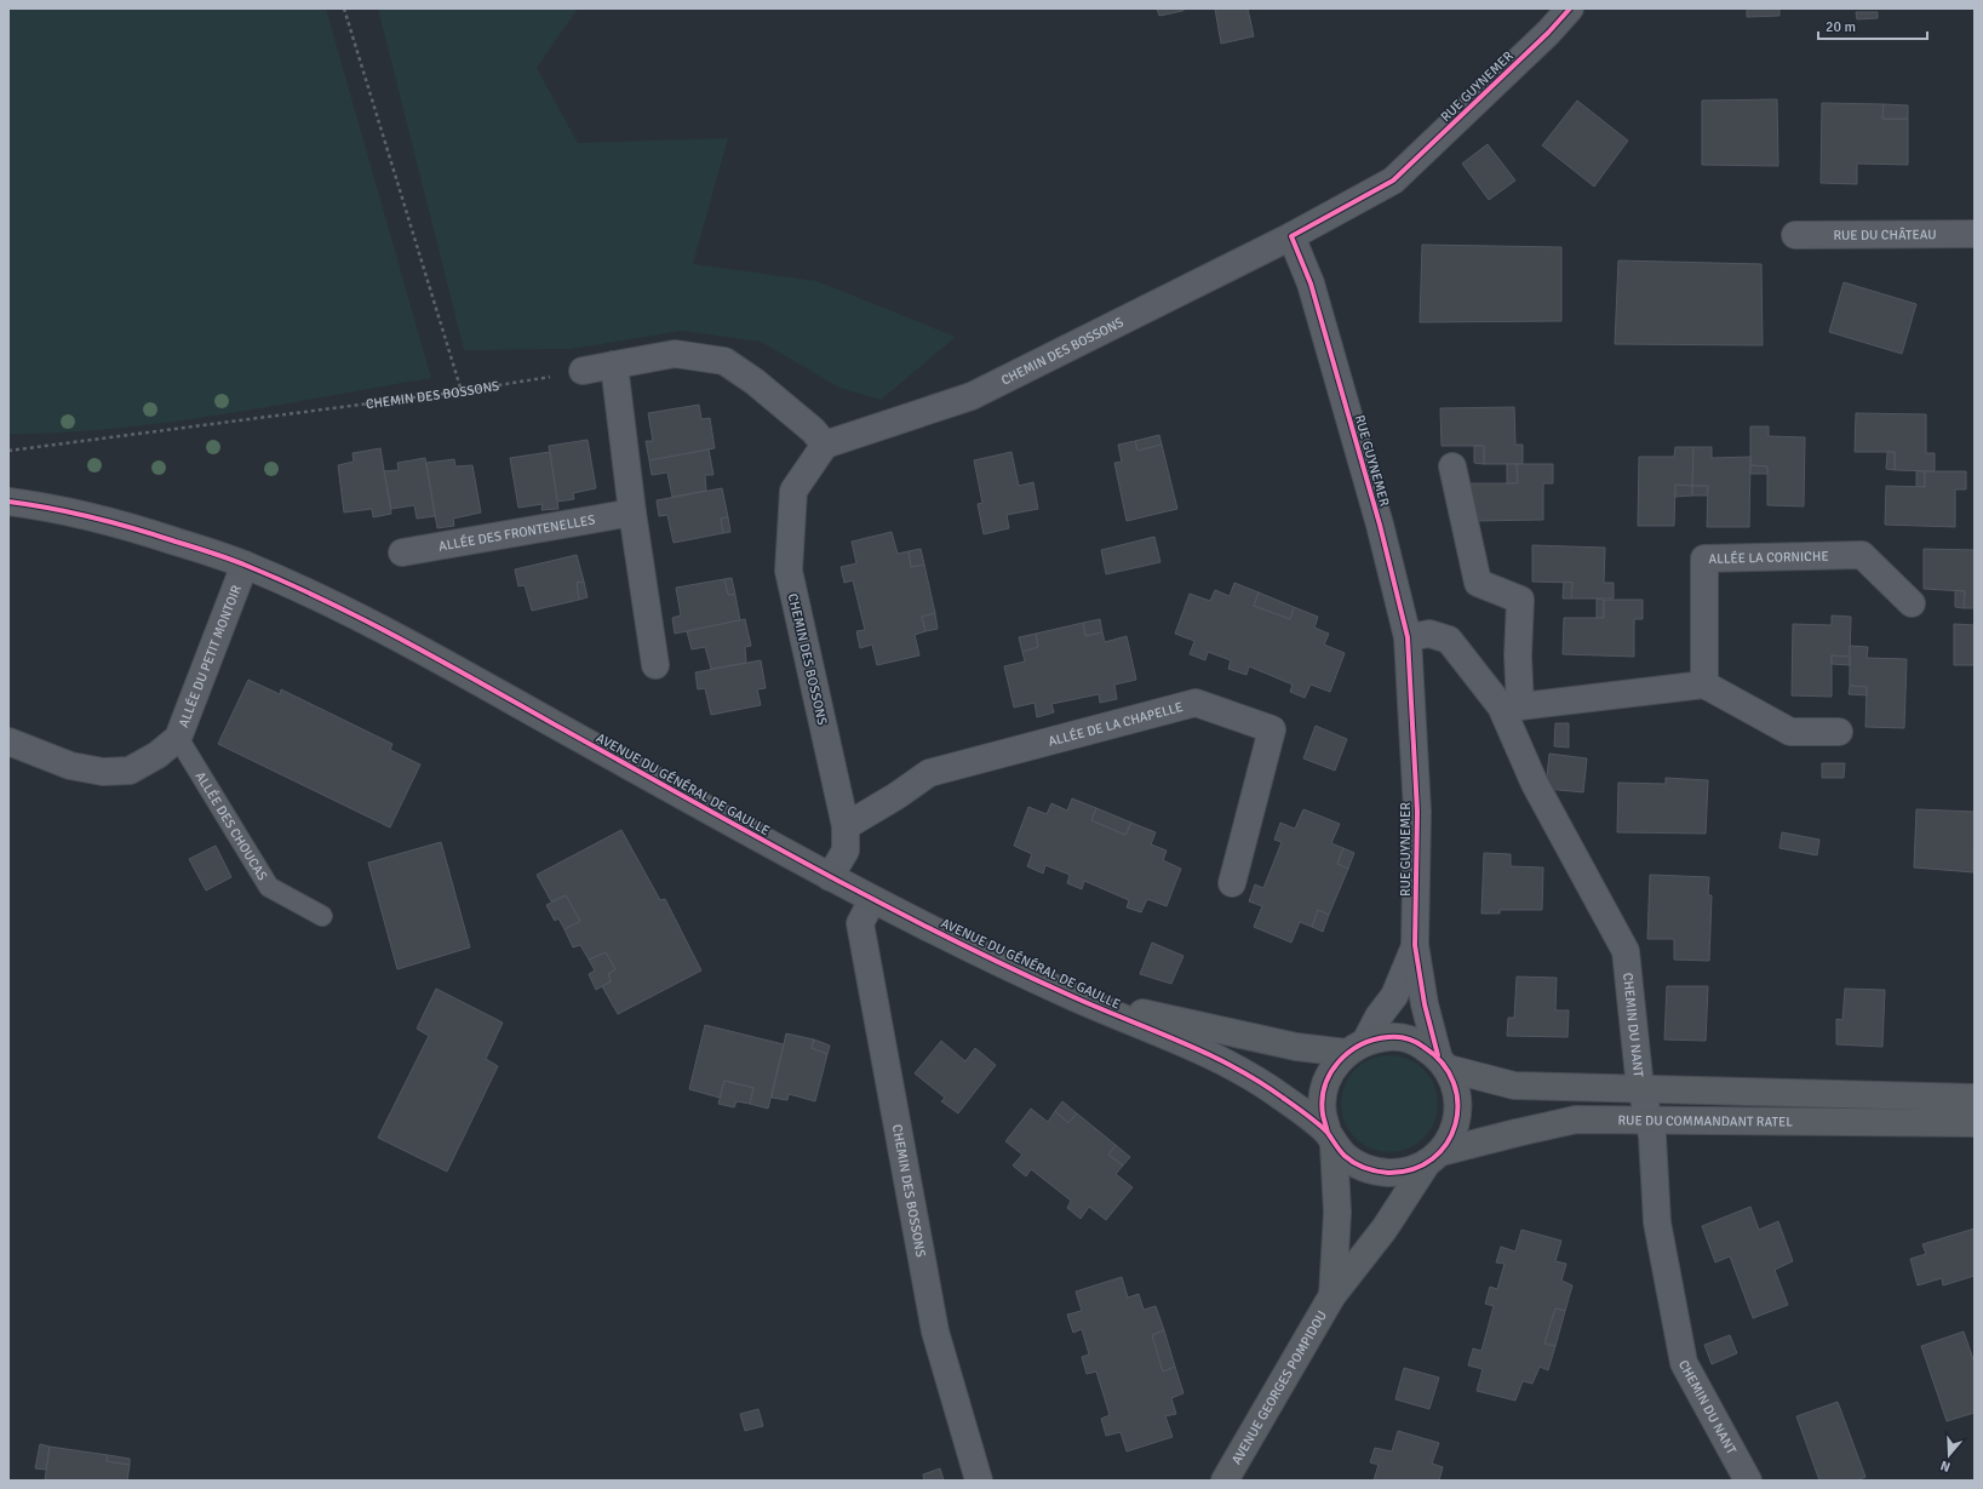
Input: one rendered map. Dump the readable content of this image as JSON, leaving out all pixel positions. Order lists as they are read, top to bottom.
{
  "streets": {
    "street": [
      "RUE GUYNEMER",
      "RUE DU CHÂTEAU",
      "CHEMIN DES BOSSONS",
      "ALLÉE DES FRONTENELLES",
      "ALLÉE LA CORNICHE",
      "ALLÉE DU PETIT MONTOIR",
      "ALLÉE DE LA CHAPELLE",
      "AVENUE DU GÉNÉRAL DE GAULLE",
      "CHEMIN DU NANT",
      "RUE DU COMMANDANT RATEL",
      "AVENUE GEORGES POMPIDOU"
    ],
    "lane": ["ALLÉE DES CHOUCAS"]
  },
  "crossings": [
    ["RUE GUYNEMER", "CHEMIN DES BOSSONS"],
    ["RUE GUYNEMER", "AVENUE DU GÉNÉRAL DE GAULLE"],
    ["RUE GUYNEMER", "CHEMIN DU NANT"],
    ["RUE GUYNEMER", "RUE DU COMMANDANT RATEL"],
    ["RUE GUYNEMER", "AVENUE GEORGES POMPIDOU"],
    ["CHEMIN DES BOSSONS", "ALLÉE DE LA CHAPELLE"],
    ["CHEMIN DES BOSSONS", "AVENUE DU GÉNÉRAL DE GAULLE"],
    ["ALLÉE DU PETIT MONTOIR", "AVENUE DU GÉNÉRAL DE GAULLE"],
    ["ALLÉE DU PETIT MONTOIR", "ALLÉE DES CHOUCAS"],
    ["AVENUE DU GÉNÉRAL DE GAULLE", "RUE DU COMMANDANT RATEL"],
    ["AVENUE DU GÉNÉRAL DE GAULLE", "AVENUE GEORGES POMPIDOU"],
    ["CHEMIN DU NANT", "RUE DU COMMANDANT RATEL"],
    ["RUE DU COMMANDANT RATEL", "AVENUE GEORGES POMPIDOU"]
  ],
  "scale_bar": "20 m",
  "north": "bottom"
}
